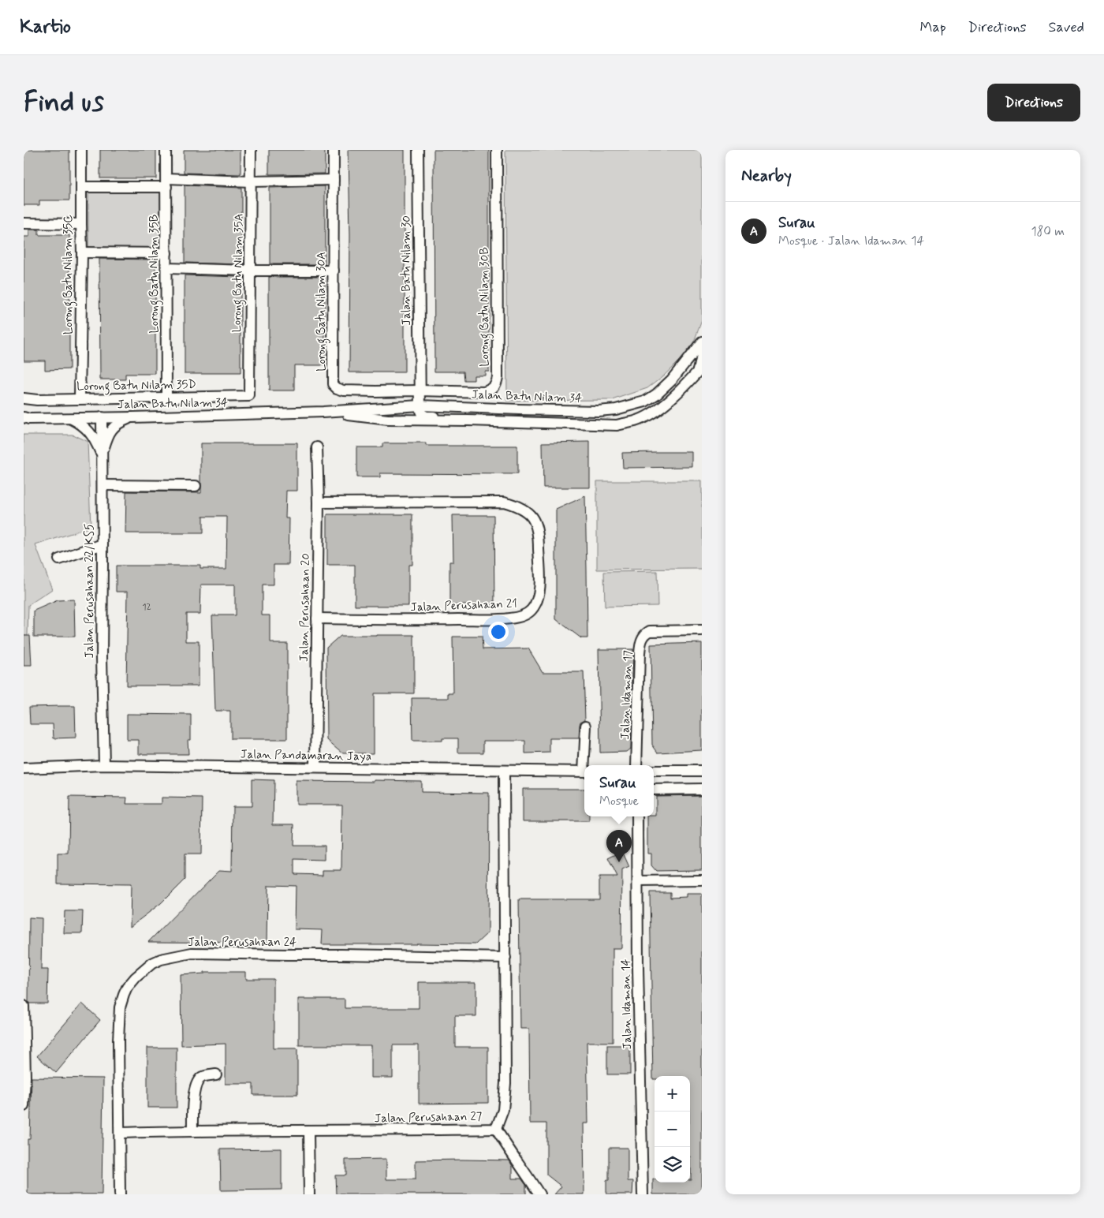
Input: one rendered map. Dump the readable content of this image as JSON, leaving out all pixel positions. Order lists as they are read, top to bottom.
{
  "streets": {
    "street": [
      "Jalan Batu Nilam 30",
      "Lorong Batu Nilam 35A",
      "Lorong Batu Nilam 35B",
      "Lorong Batu Nilam 35C",
      "Lorong Batu Nilam 30B",
      "Lorong Batu Nilam 30A",
      "Lorong Batu Nilam 35D",
      "Jalan Batu Nilam 34",
      "Jalan Perusahaan 22/KS5",
      "Jalan Perusahaan 21",
      "Jalan Perusahaan 20",
      "Jalan Idaman 17",
      "Jalan Pandamaran Jaya",
      "Jalan Perusahaan 24",
      "Jalan Idaman 14",
      "Jalan Perusahaan 27"
    ]
  },
  "crossings": [
    ["Jalan Batu Nilam 30", "Lorong Batu Nilam 30B"],
    ["Jalan Batu Nilam 30", "Lorong Batu Nilam 30A"],
    ["Jalan Batu Nilam 30", "Jalan Batu Nilam 34"],
    ["Lorong Batu Nilam 35A", "Lorong Batu Nilam 35D"],
    ["Lorong Batu Nilam 35B", "Lorong Batu Nilam 35D"],
    ["Lorong Batu Nilam 35C", "Lorong Batu Nilam 35D"],
    ["Lorong Batu Nilam 30B", "Lorong Batu Nilam 30A"],
    ["Jalan Batu Nilam 34", "Jalan Perusahaan 22/KS5"],
    ["Jalan Perusahaan 22/KS5", "Jalan Pandamaran Jaya"],
    ["Jalan Perusahaan 21", "Jalan Perusahaan 20"],
    ["Jalan Perusahaan 20", "Jalan Pandamaran Jaya"],
    ["Jalan Pandamaran Jaya", "Jalan Perusahaan 27"],
    ["Jalan Perusahaan 24", "Jalan Perusahaan 27"]
  ],
  "house_numbers": ["12"],
  "page": {
    "header": "Kartio",
    "nav": ["Map", "Directions", "Saved"],
    "buttons": "Directions",
    "title": "Find us",
    "heading": "Nearby",
    "list": [
      {
        "mark": "A",
        "name": "Surau",
        "note": "Mosque · Jalan Idaman 14",
        "value": "180 m"
      }
    ],
    "popup": ["Surau", "Mosque"],
    "pins": "A",
    "map_buttons": ["+", "−"]
  }
}
